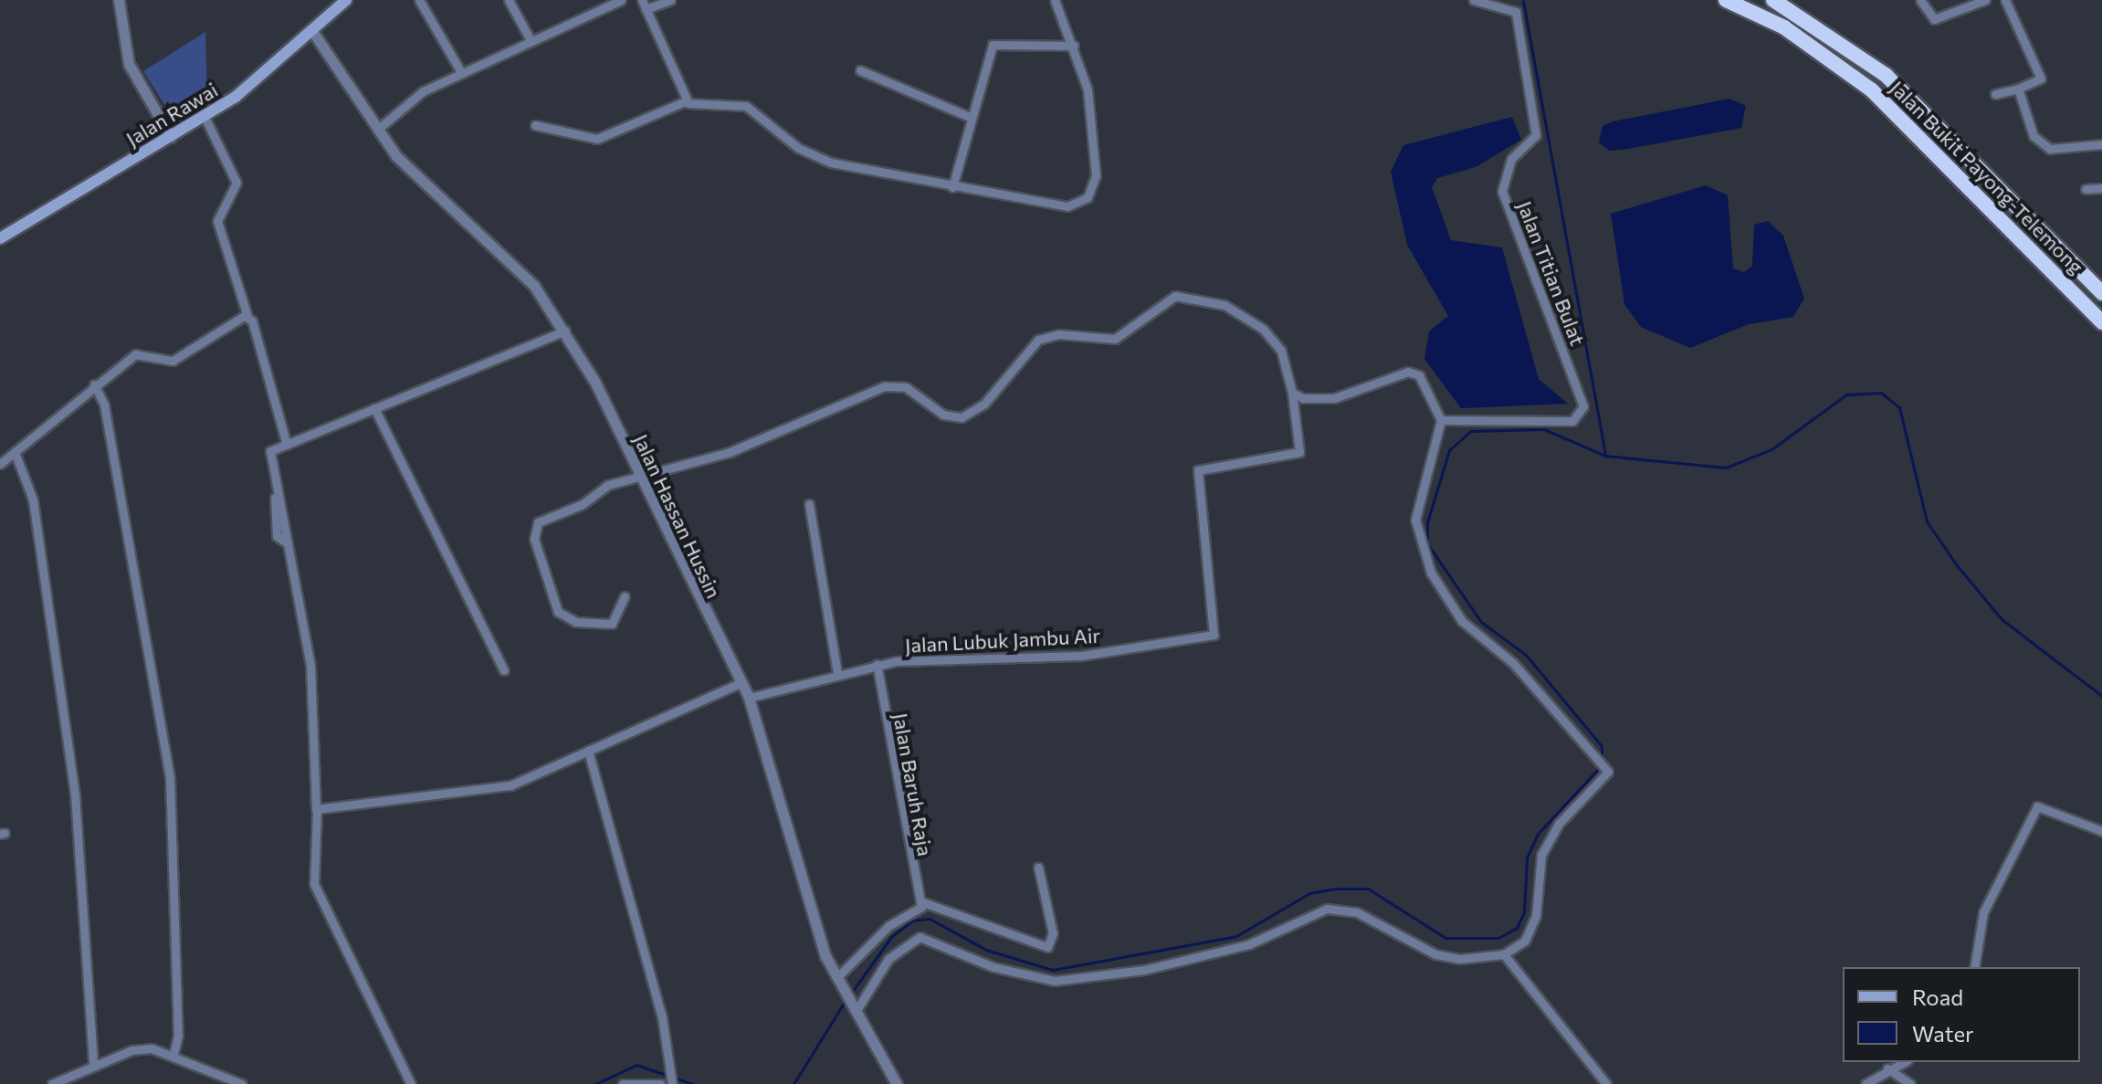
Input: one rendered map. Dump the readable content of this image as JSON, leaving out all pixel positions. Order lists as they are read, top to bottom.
{
  "streets": {
    "highway": ["Jalan Bukit Payong-Telemong"],
    "main road": ["Jalan Rawai"],
    "street": [
      "Jalan Titian Bulat",
      "Jalan Hassan Hussin",
      "Jalan Lubuk Jambu Air",
      "Jalan Baruh Raja"
    ]
  },
  "crossings": [
    ["Jalan Rawai", "Jalan Hassan Hussin"],
    ["Jalan Hassan Hussin", "Jalan Lubuk Jambu Air"],
    ["Jalan Lubuk Jambu Air", "Jalan Baruh Raja"]
  ],
  "legend": ["Road", "Water"]
}
